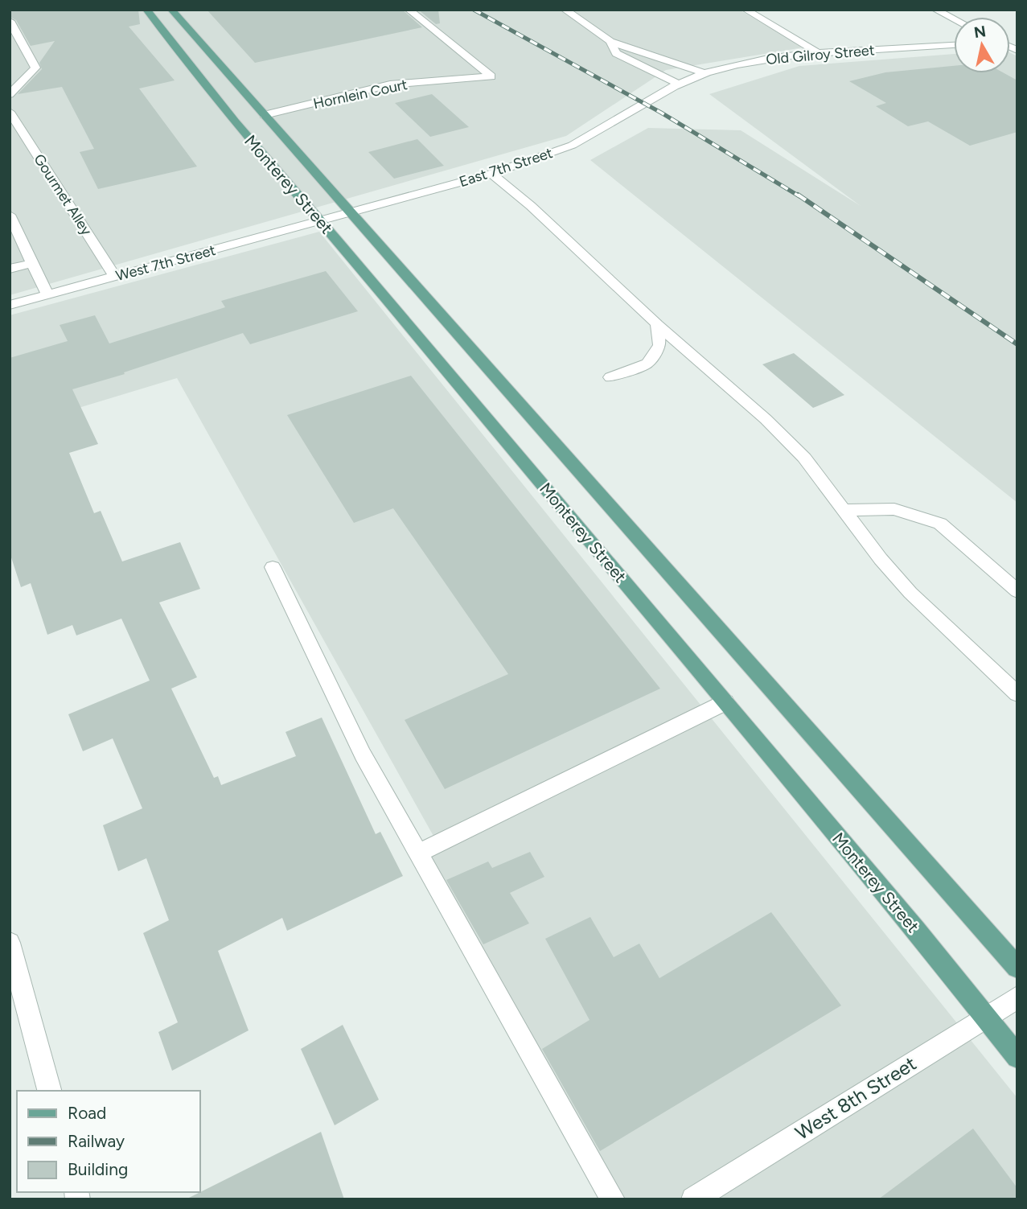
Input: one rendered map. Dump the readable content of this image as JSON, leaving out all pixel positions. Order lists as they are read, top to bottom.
{
  "streets": {
    "main road": ["Monterey Street"],
    "street": [
      "Old Gilroy Street",
      "Hornlein Court",
      "East 7th Street",
      "Gourmet Alley",
      "West 7th Street",
      "West 8th Street"
    ]
  },
  "crossings": [
    ["Old Gilroy Street", "East 7th Street"],
    ["Hornlein Court", "Monterey Street"],
    ["East 7th Street", "Monterey Street"],
    ["East 7th Street", "West 7th Street"],
    ["Monterey Street", "West 7th Street"],
    ["Monterey Street", "West 8th Street"],
    ["Gourmet Alley", "West 7th Street"]
  ],
  "legend": ["Road", "Railway", "Building"],
  "north": "top"
}
